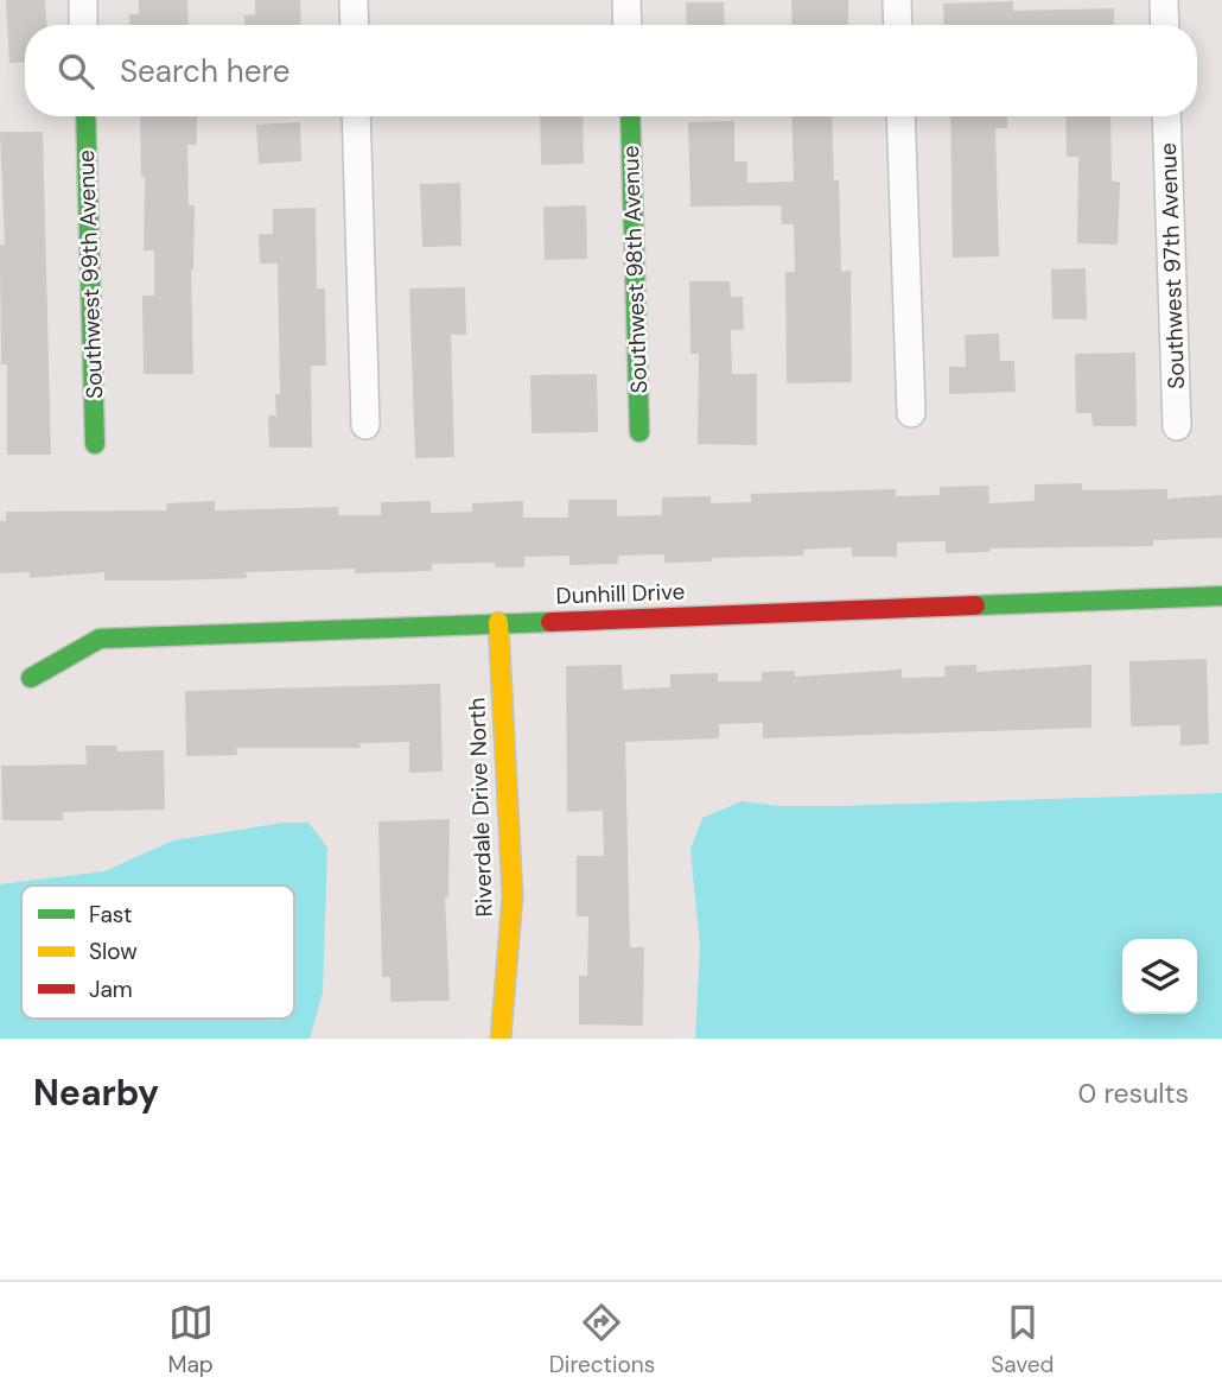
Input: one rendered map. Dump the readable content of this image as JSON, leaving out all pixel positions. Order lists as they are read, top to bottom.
{
  "streets": {
    "street": [
      "Southwest 97th Avenue",
      "Southwest 98th Avenue",
      "Southwest 99th Avenue",
      "Dunhill Drive",
      "Riverdale Drive North"
    ]
  },
  "crossings": [
    ["Dunhill Drive", "Riverdale Drive North"]
  ],
  "legend": ["Fast", "Slow", "Jam"],
  "page": {
    "search": "Search here",
    "heading": ["Nearby", "0 results"],
    "nav": ["Map", "Directions", "Saved"]
  }
}
